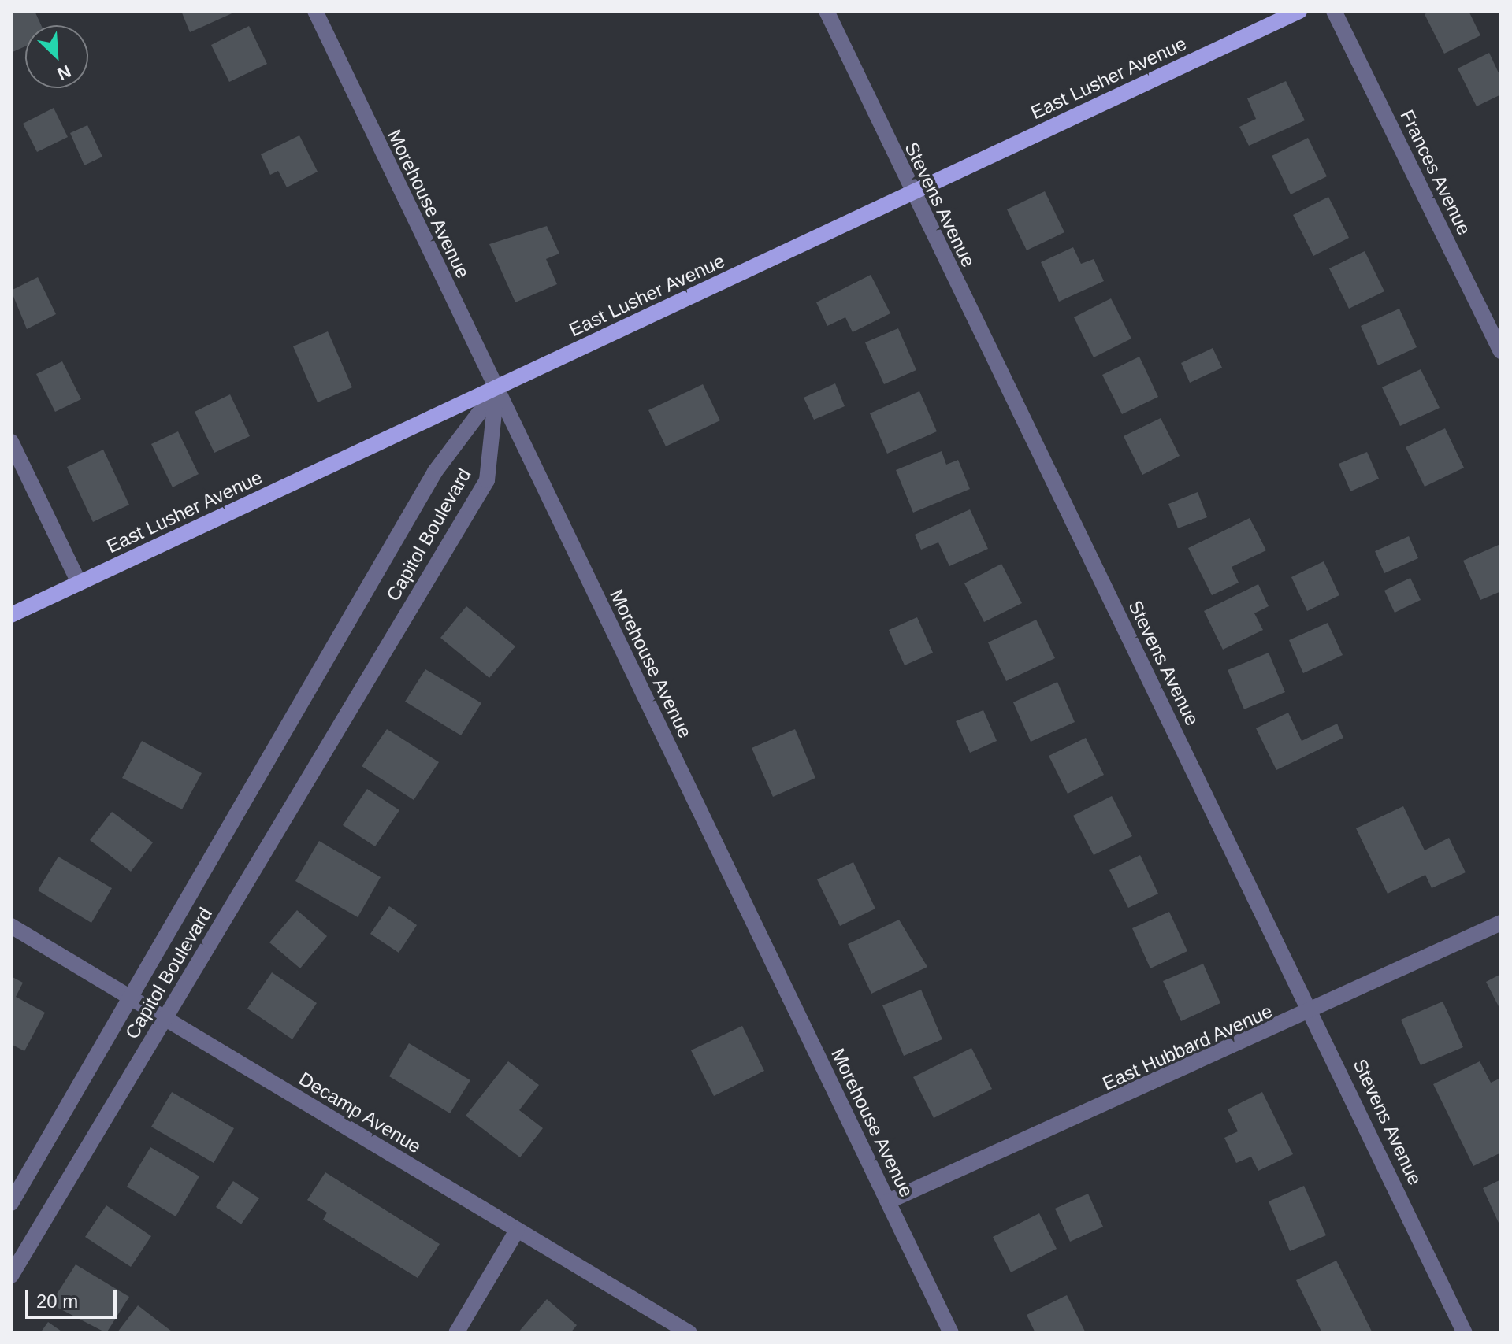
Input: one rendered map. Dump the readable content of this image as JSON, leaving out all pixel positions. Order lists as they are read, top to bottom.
{
  "streets": {
    "main road": ["East Lusher Avenue"],
    "street": [
      "Frances Avenue",
      "Morehouse Avenue",
      "Stevens Avenue",
      "Capitol Boulevard",
      "East Hubbard Avenue",
      "Decamp Avenue"
    ]
  },
  "crossings": [
    ["East Lusher Avenue", "Morehouse Avenue"],
    ["East Lusher Avenue", "Stevens Avenue"],
    ["East Lusher Avenue", "Capitol Boulevard"],
    ["Morehouse Avenue", "Capitol Boulevard"],
    ["Morehouse Avenue", "East Hubbard Avenue"],
    ["Stevens Avenue", "East Hubbard Avenue"],
    ["Capitol Boulevard", "Decamp Avenue"]
  ],
  "scale_bar": "20 m",
  "north": "bottom right"
}
